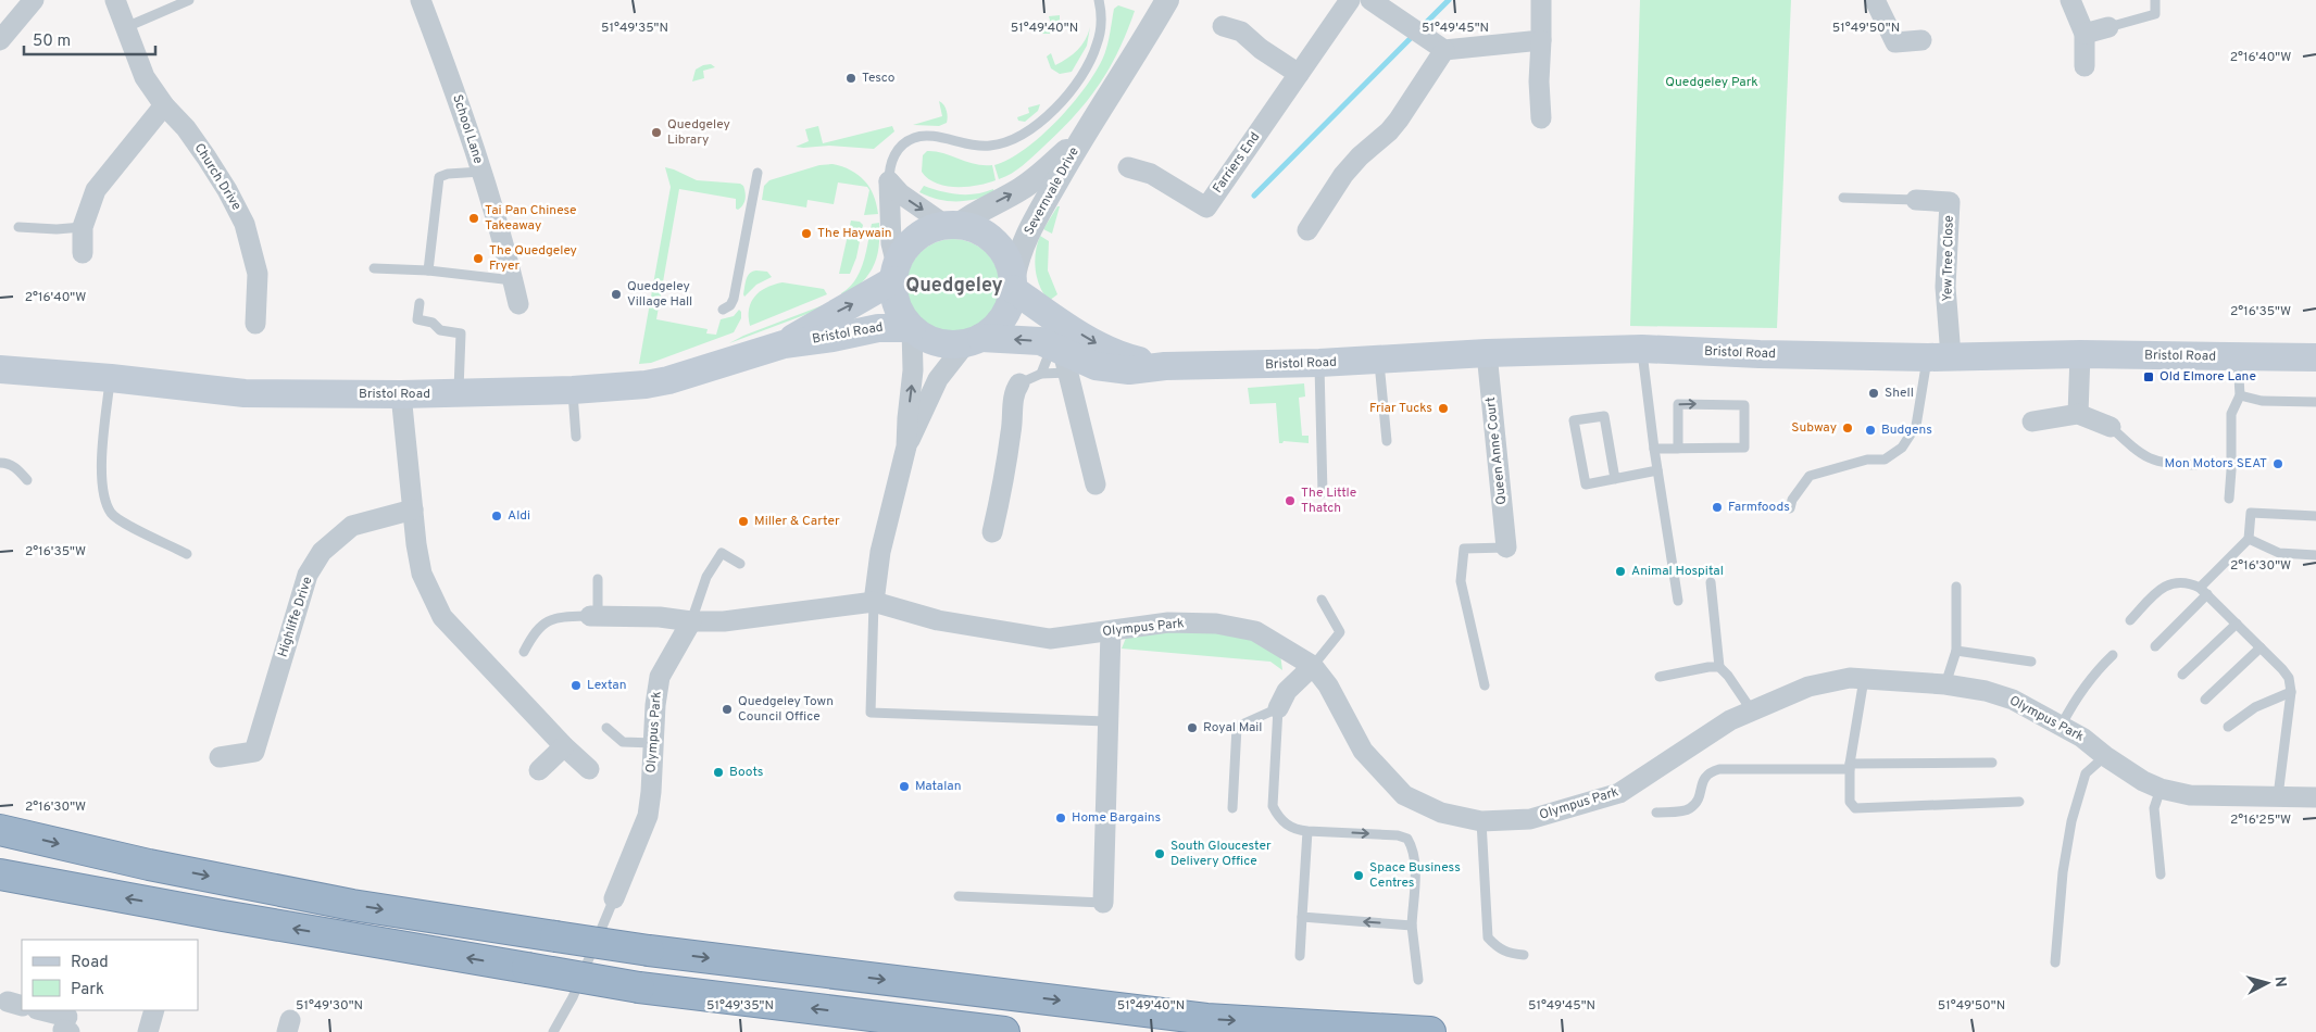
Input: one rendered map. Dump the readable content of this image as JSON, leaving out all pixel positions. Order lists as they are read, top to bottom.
{
  "streets": {
    "main road": ["Bristol Road"],
    "street": [
      "School Lane",
      "Farriers End",
      "Church Drive",
      "Severnvale Drive",
      "Yew Tree Close",
      "Queen Anne Court",
      "Highliffe Drive",
      "Olympus Park"
    ]
  },
  "crossings": [
    ["Severnvale Drive", "Bristol Road"],
    ["Yew Tree Close", "Bristol Road"],
    ["Bristol Road", "Queen Anne Court"]
  ],
  "districts": ["Quedgeley"],
  "parks": ["Quedgeley Park"],
  "places": {
    "other": [
      "Tesco",
      "Quedgeley Library",
      "Tai Pan Chinese Takeaway",
      "The Haywain",
      "The Quedgeley Fryer",
      "Quedgeley Village Hall",
      "Shell",
      "Friar Tucks",
      "Subway",
      "Budgens",
      "Mon Motors SEAT",
      "The Little Thatch",
      "Farmfoods",
      "Aldi",
      "Miller & Carter",
      "Animal Hospital",
      "Lextan",
      "Quedgeley Town Council Office",
      "Royal Mail",
      "Boots",
      "Matalan",
      "Home Bargains",
      "South Gloucester Delivery Office",
      "Space Business Centres"
    ],
    "transit": ["Old Elmore Lane"]
  },
  "legend": ["Road", "Park"],
  "scale_bar": "50 m",
  "north": "right",
  "coordinates": [
    "51°49'35\"N",
    "51°49'40\"N",
    "51°49'45\"N",
    "51°49'50\"N",
    "2°16'40\"W",
    "2°16'35\"W",
    "2°16'30\"W",
    "2°16'25\"W",
    "51°49'30\"N"
  ]
}
